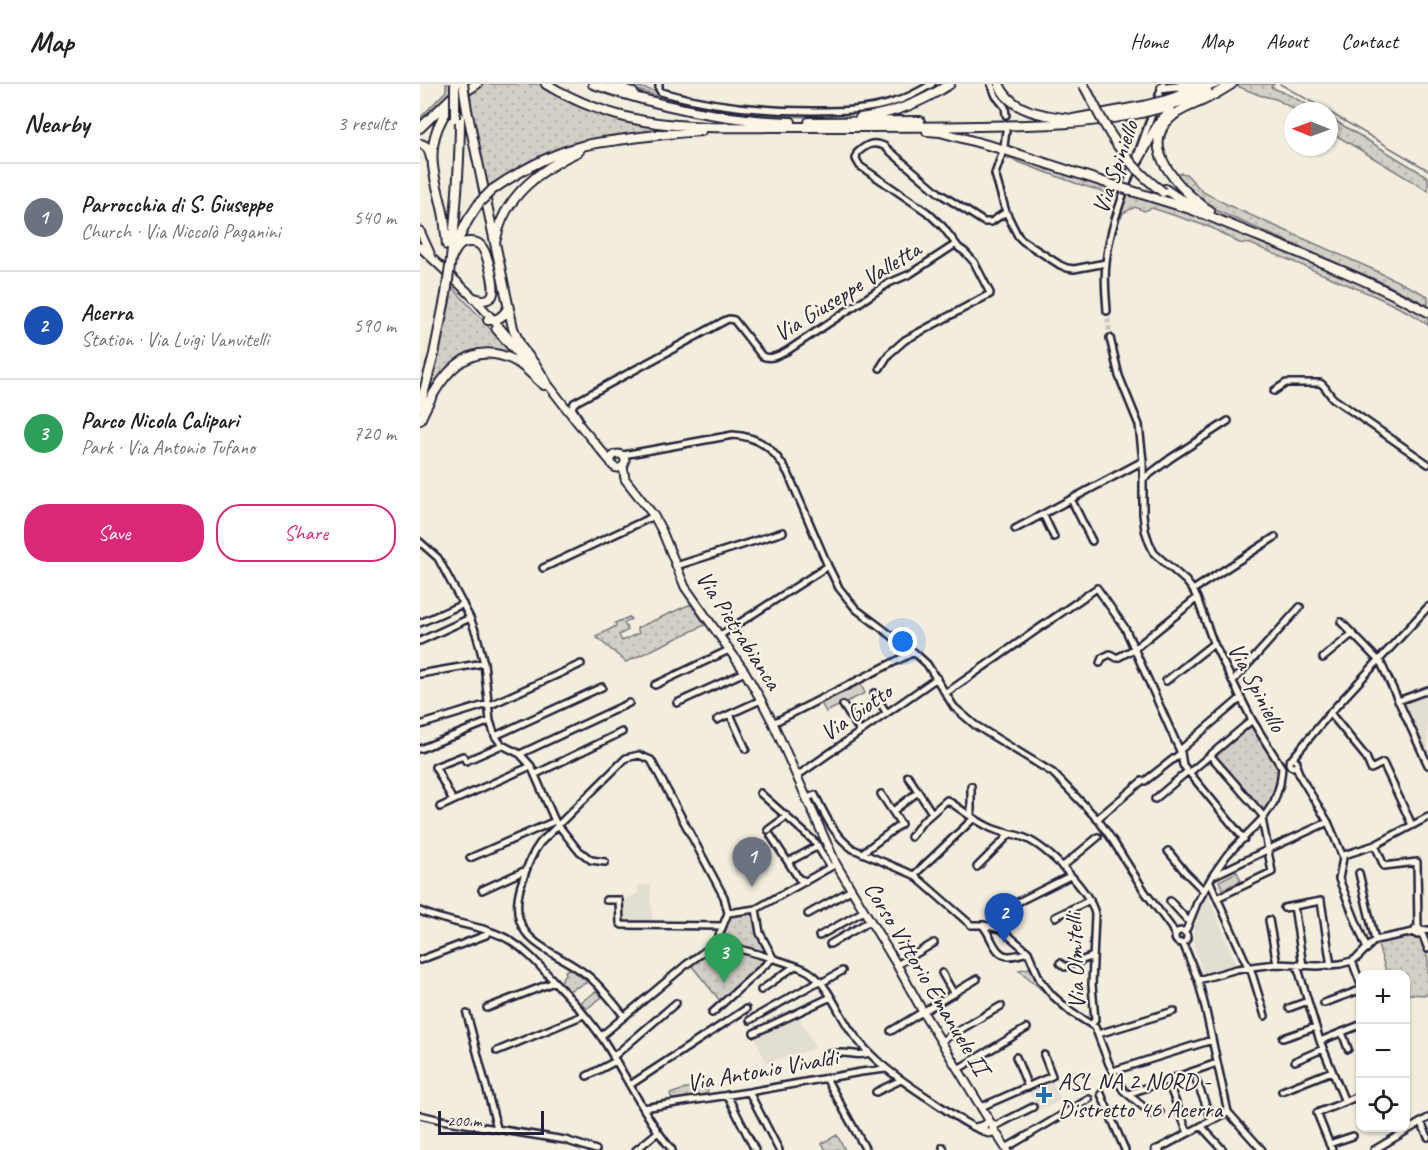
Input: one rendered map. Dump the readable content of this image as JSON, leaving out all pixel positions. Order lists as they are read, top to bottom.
{
  "streets": {
    "main road": ["Via Pietrabianca", "Corso Vittorio Emanuele II"],
    "street": [
      "Via Spiniello",
      "Via Giuseppe Valletta",
      "Via Giotto",
      "Via Olmitelli",
      "Via Antonio Vivaldi"
    ]
  },
  "crossings": [
    ["Via Spiniello", "Via Pietrabianca"],
    ["Via Spiniello", "Via Giotto"],
    ["Via Pietrabianca", "Via Giotto"],
    ["Via Pietrabianca", "Corso Vittorio Emanuele II"]
  ],
  "places": {
    "health": ["ASL NA 2 NORD - Distretto 46 Acerra"]
  },
  "scale_bar": "200 m",
  "north": "left",
  "page": {
    "header": "Map",
    "nav": [
      "Home",
      "Map",
      "About",
      "Contact"
    ],
    "heading": ["Nearby", "3 results"],
    "list": [
      {
        "mark": "1",
        "name": "Parrocchia di S. Giuseppe",
        "note": "Church · Via Niccolò Paganini",
        "value": "540 m"
      },
      {
        "mark": "2",
        "name": "Acerra",
        "note": "Station · Via Luigi Vanvitelli",
        "value": "590 m"
      },
      {
        "mark": "3",
        "name": "Parco Nicola Calipari",
        "note": "Park · Via Antonio Tufano",
        "value": "720 m"
      }
    ],
    "buttons": ["Save", "Share"],
    "pins": ["1", "2", "3"],
    "map_buttons": ["+", "−"],
    "scale": "200 m"
  }
}
